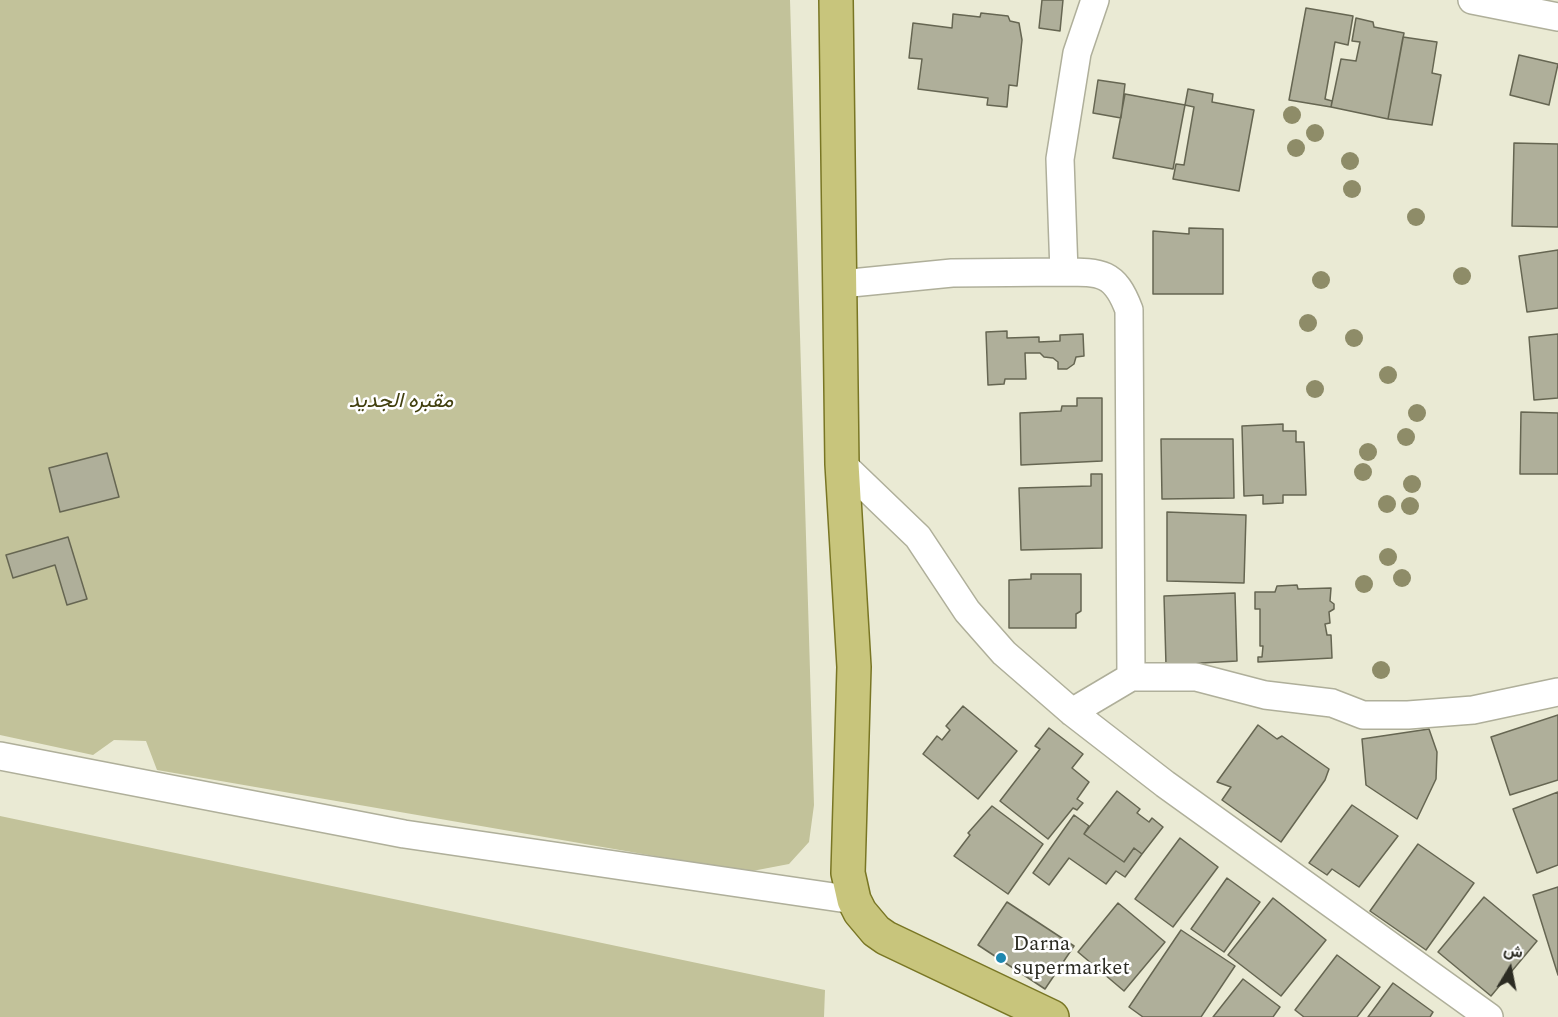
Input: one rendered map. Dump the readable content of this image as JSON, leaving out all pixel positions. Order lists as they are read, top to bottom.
{
  "parks": ["مقبره الجديد"],
  "places": ["Darna supermarket"],
  "north": "top"
}
